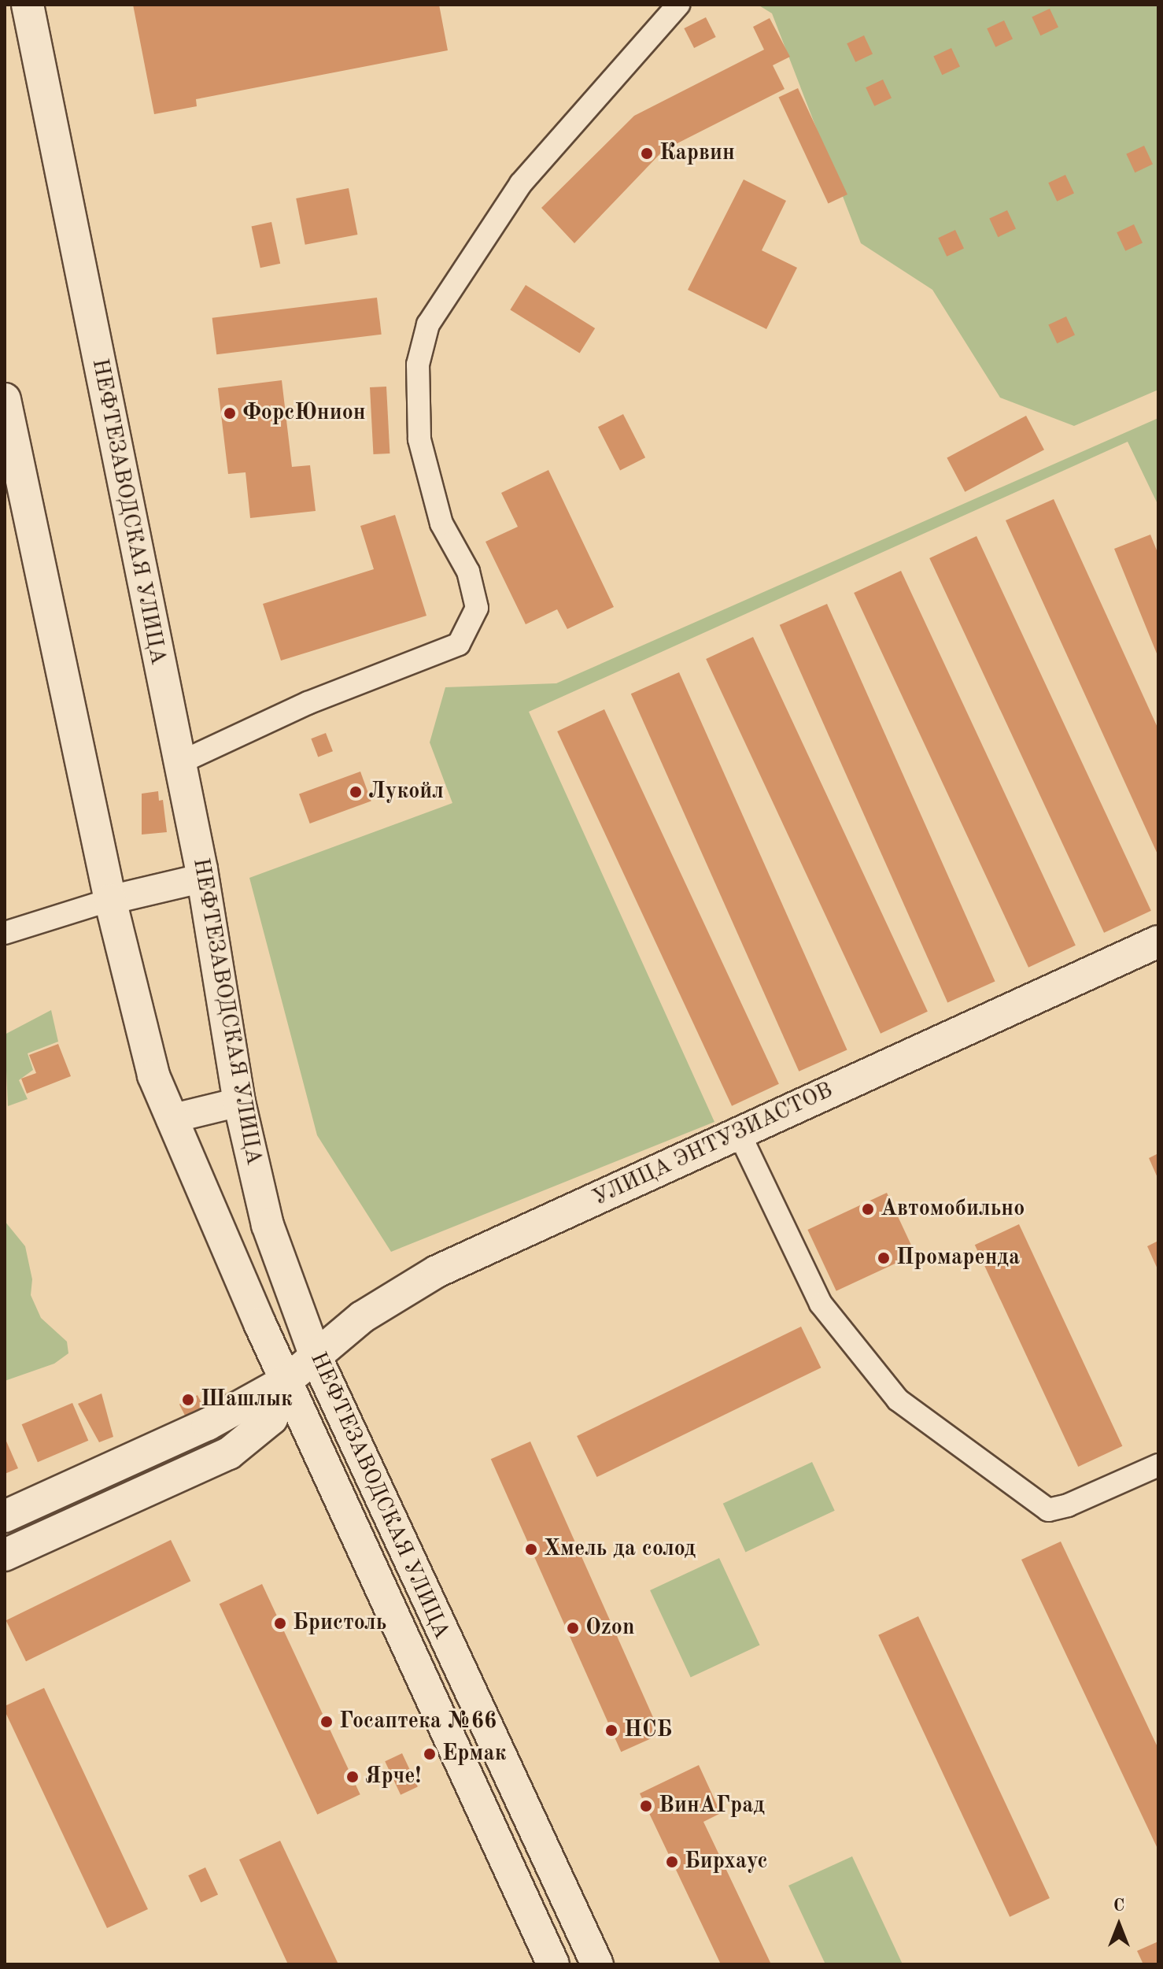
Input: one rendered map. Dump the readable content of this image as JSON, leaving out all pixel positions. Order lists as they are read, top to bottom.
{
  "streets": {
    "main road": ["НЕФТЕЗАВОДСКАЯ УЛИЦА", "УЛИЦА ЭНТУЗИАСТОВ"]
  },
  "crossings": [
    ["НЕФТЕЗАВОДСКАЯ УЛИЦА", "УЛИЦА ЭНТУЗИАСТОВ"]
  ],
  "places": [
    "Карвин",
    "ФорсЮнион",
    "Лукойл",
    "Автомобильно",
    "Промаренда",
    "Шашлык",
    "Хмель да солод",
    "Бристоль",
    "Ozon",
    "Госаптека №66",
    "НСБ",
    "Ермак",
    "Ярче!",
    "ВинАГрад",
    "Бирхаус"
  ],
  "north": "top"
}
